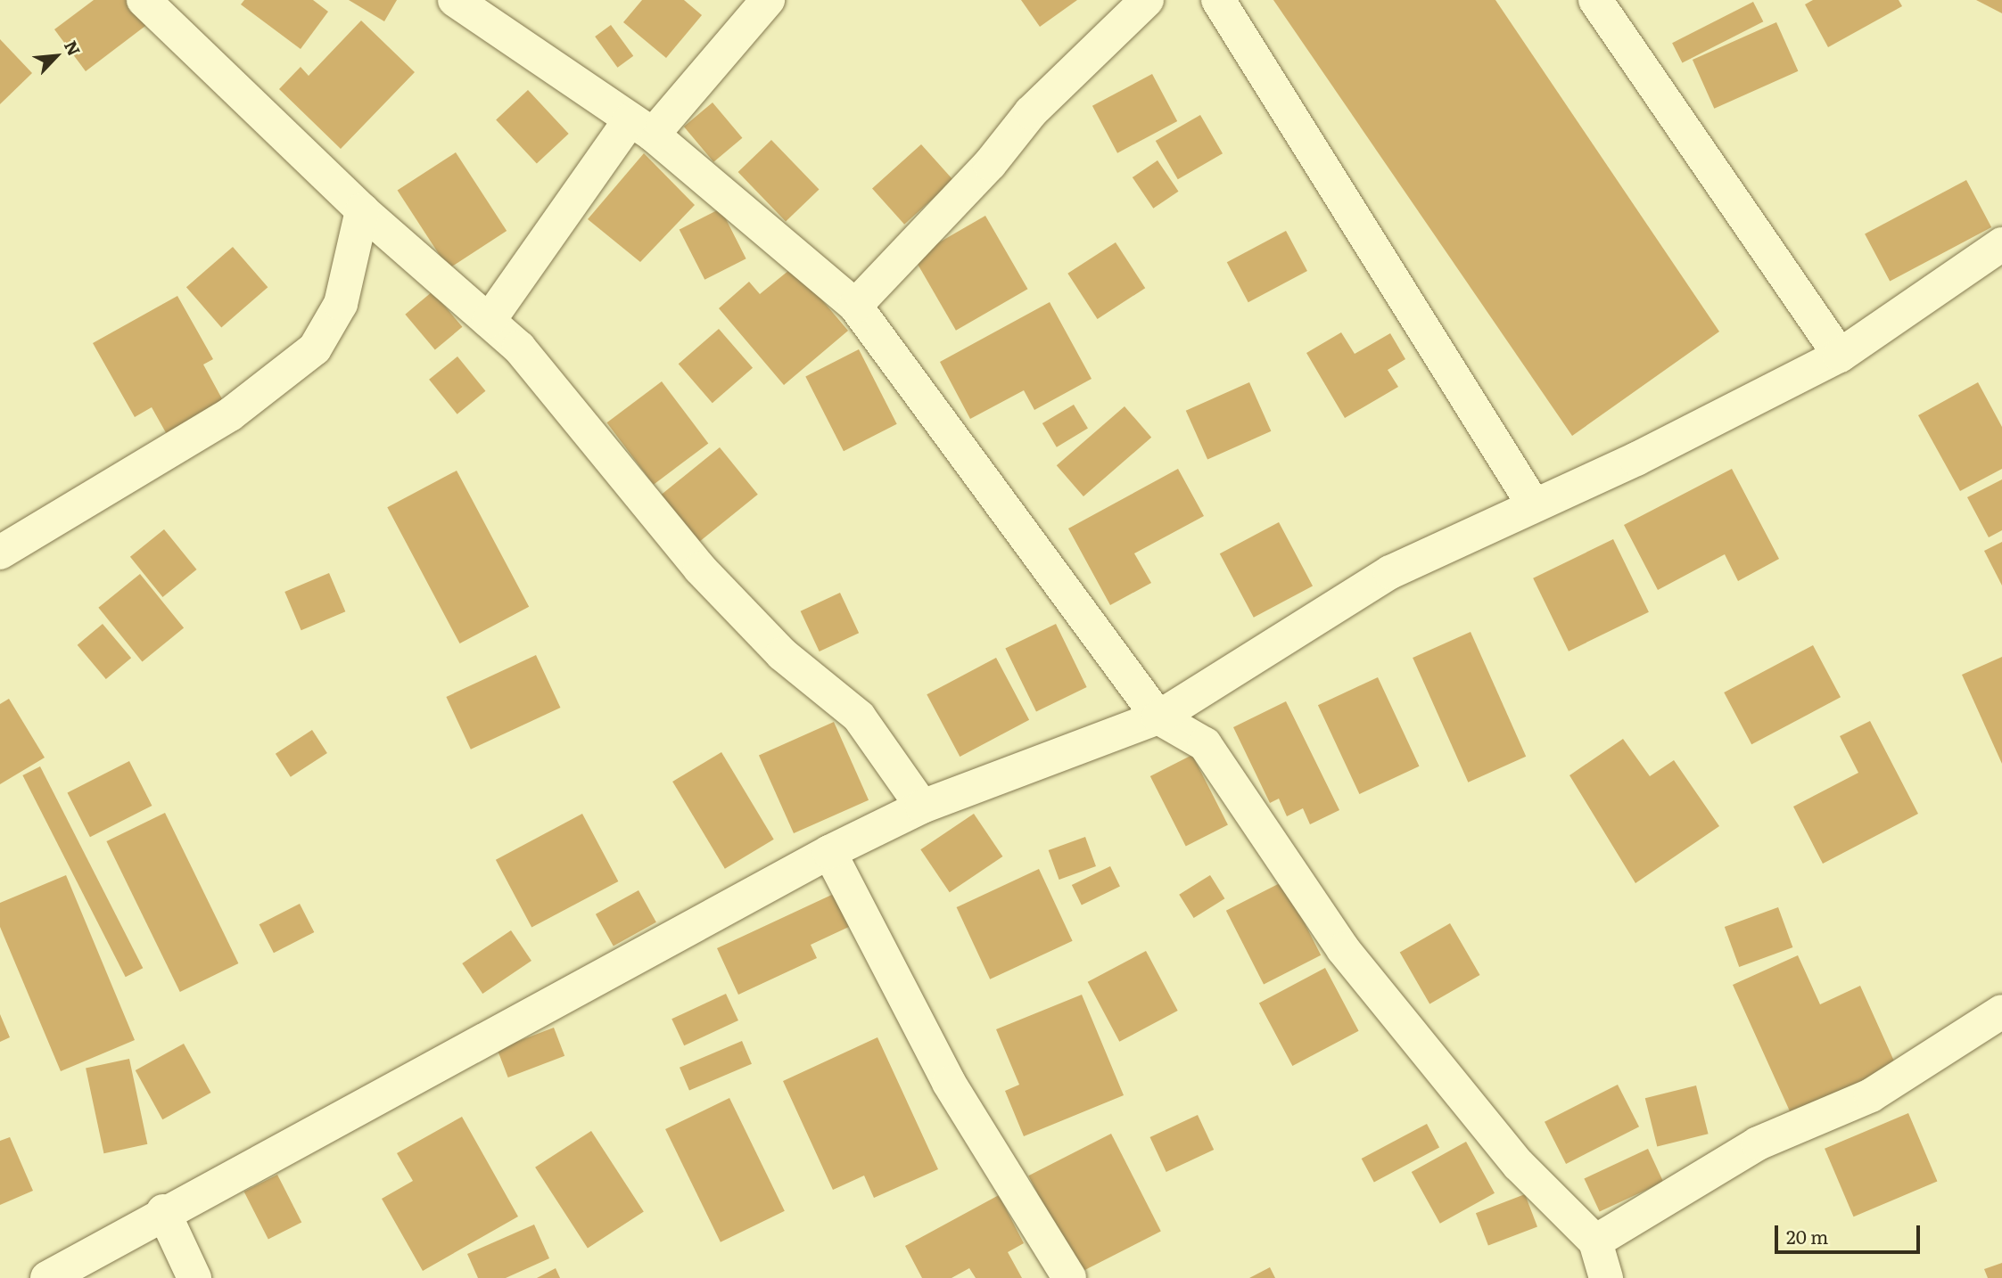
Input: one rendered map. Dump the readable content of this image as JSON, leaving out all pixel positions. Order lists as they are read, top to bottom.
{
  "scale_bar": "20 m",
  "north": "top right"
}
